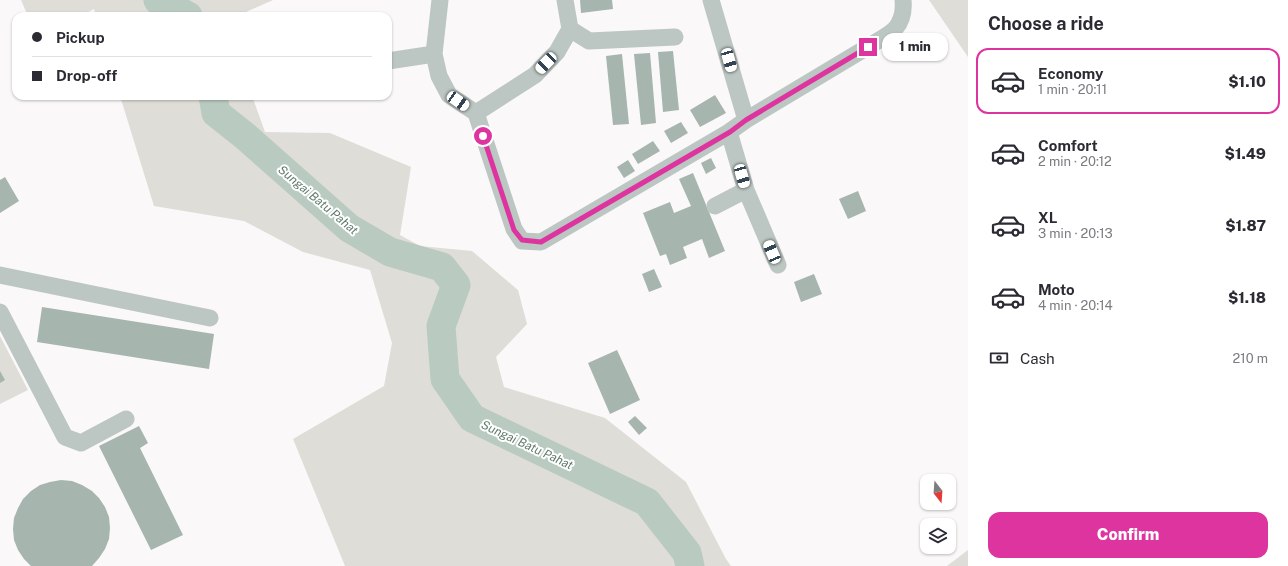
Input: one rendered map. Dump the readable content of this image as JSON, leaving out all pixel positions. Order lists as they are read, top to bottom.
{
  "water": ["Sungai Batu Pahat"],
  "north": "bottom",
  "page": {
    "heading": "Choose a ride",
    "banner": ["Pickup", "Drop-off"],
    "bubble": "1 min",
    "list": [
      {
        "name": "Economy",
        "note": "1 min · 20:11",
        "value": "$1.10"
      },
      {
        "name": "Comfort",
        "note": "2 min · 20:12",
        "value": "$1.49"
      },
      {
        "name": "XL",
        "note": "3 min · 20:13",
        "value": "$1.87"
      },
      {
        "name": "Moto",
        "note": "4 min · 20:14",
        "value": "$1.18"
      }
    ],
    "pay": ["Cash", "210 m"],
    "buttons": "Confirm"
  }
}
